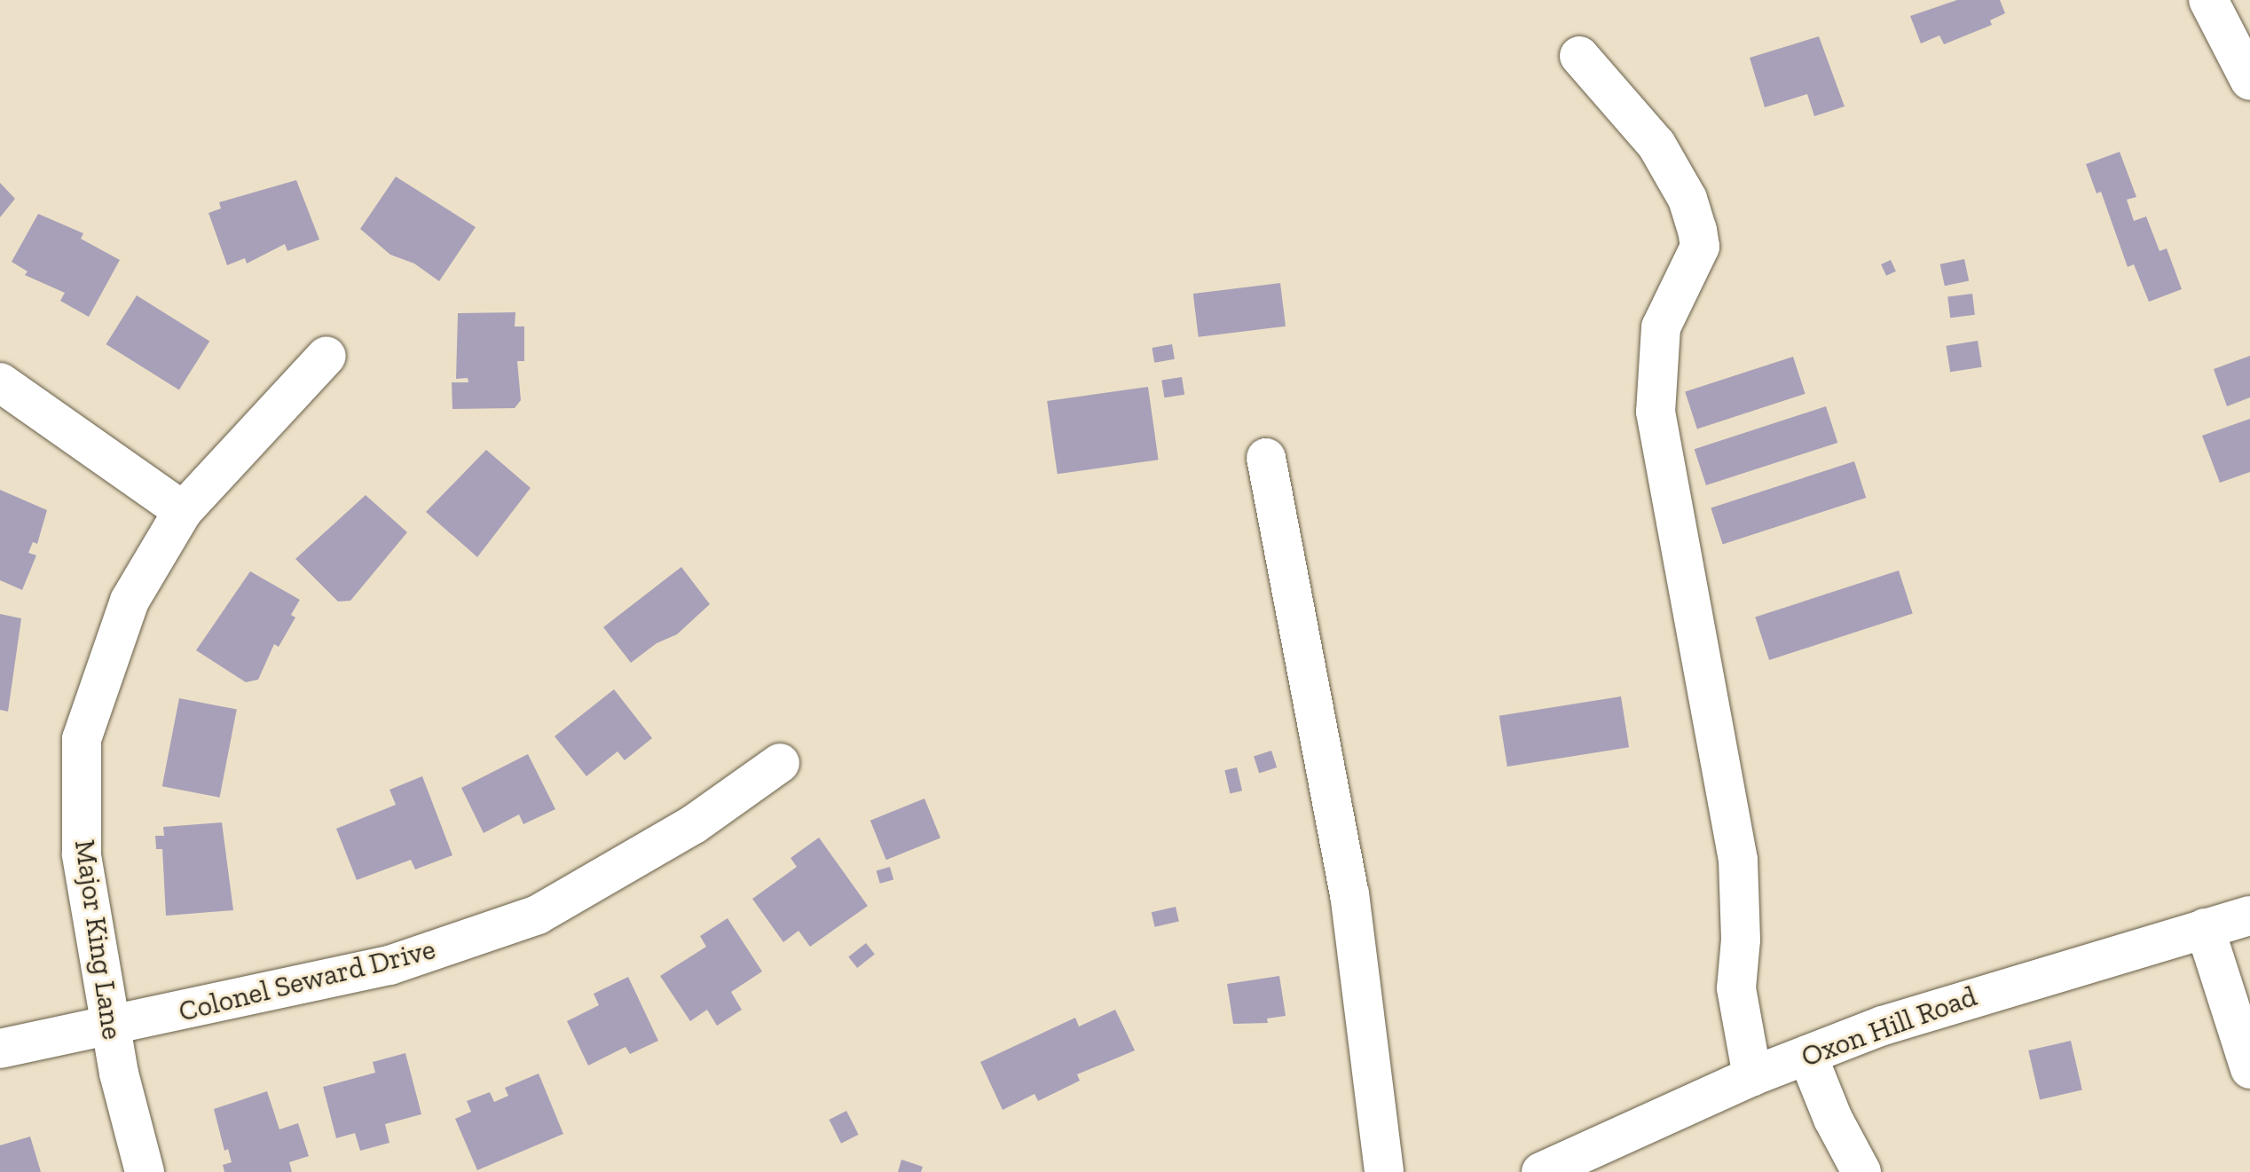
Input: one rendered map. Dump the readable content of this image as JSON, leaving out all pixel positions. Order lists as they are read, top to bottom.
{
  "streets": {
    "street": ["Major King Lane", "Colonel Seward Drive", "Oxon Hill Road"]
  },
  "crossings": [
    ["Major King Lane", "Colonel Seward Drive"]
  ]
}
